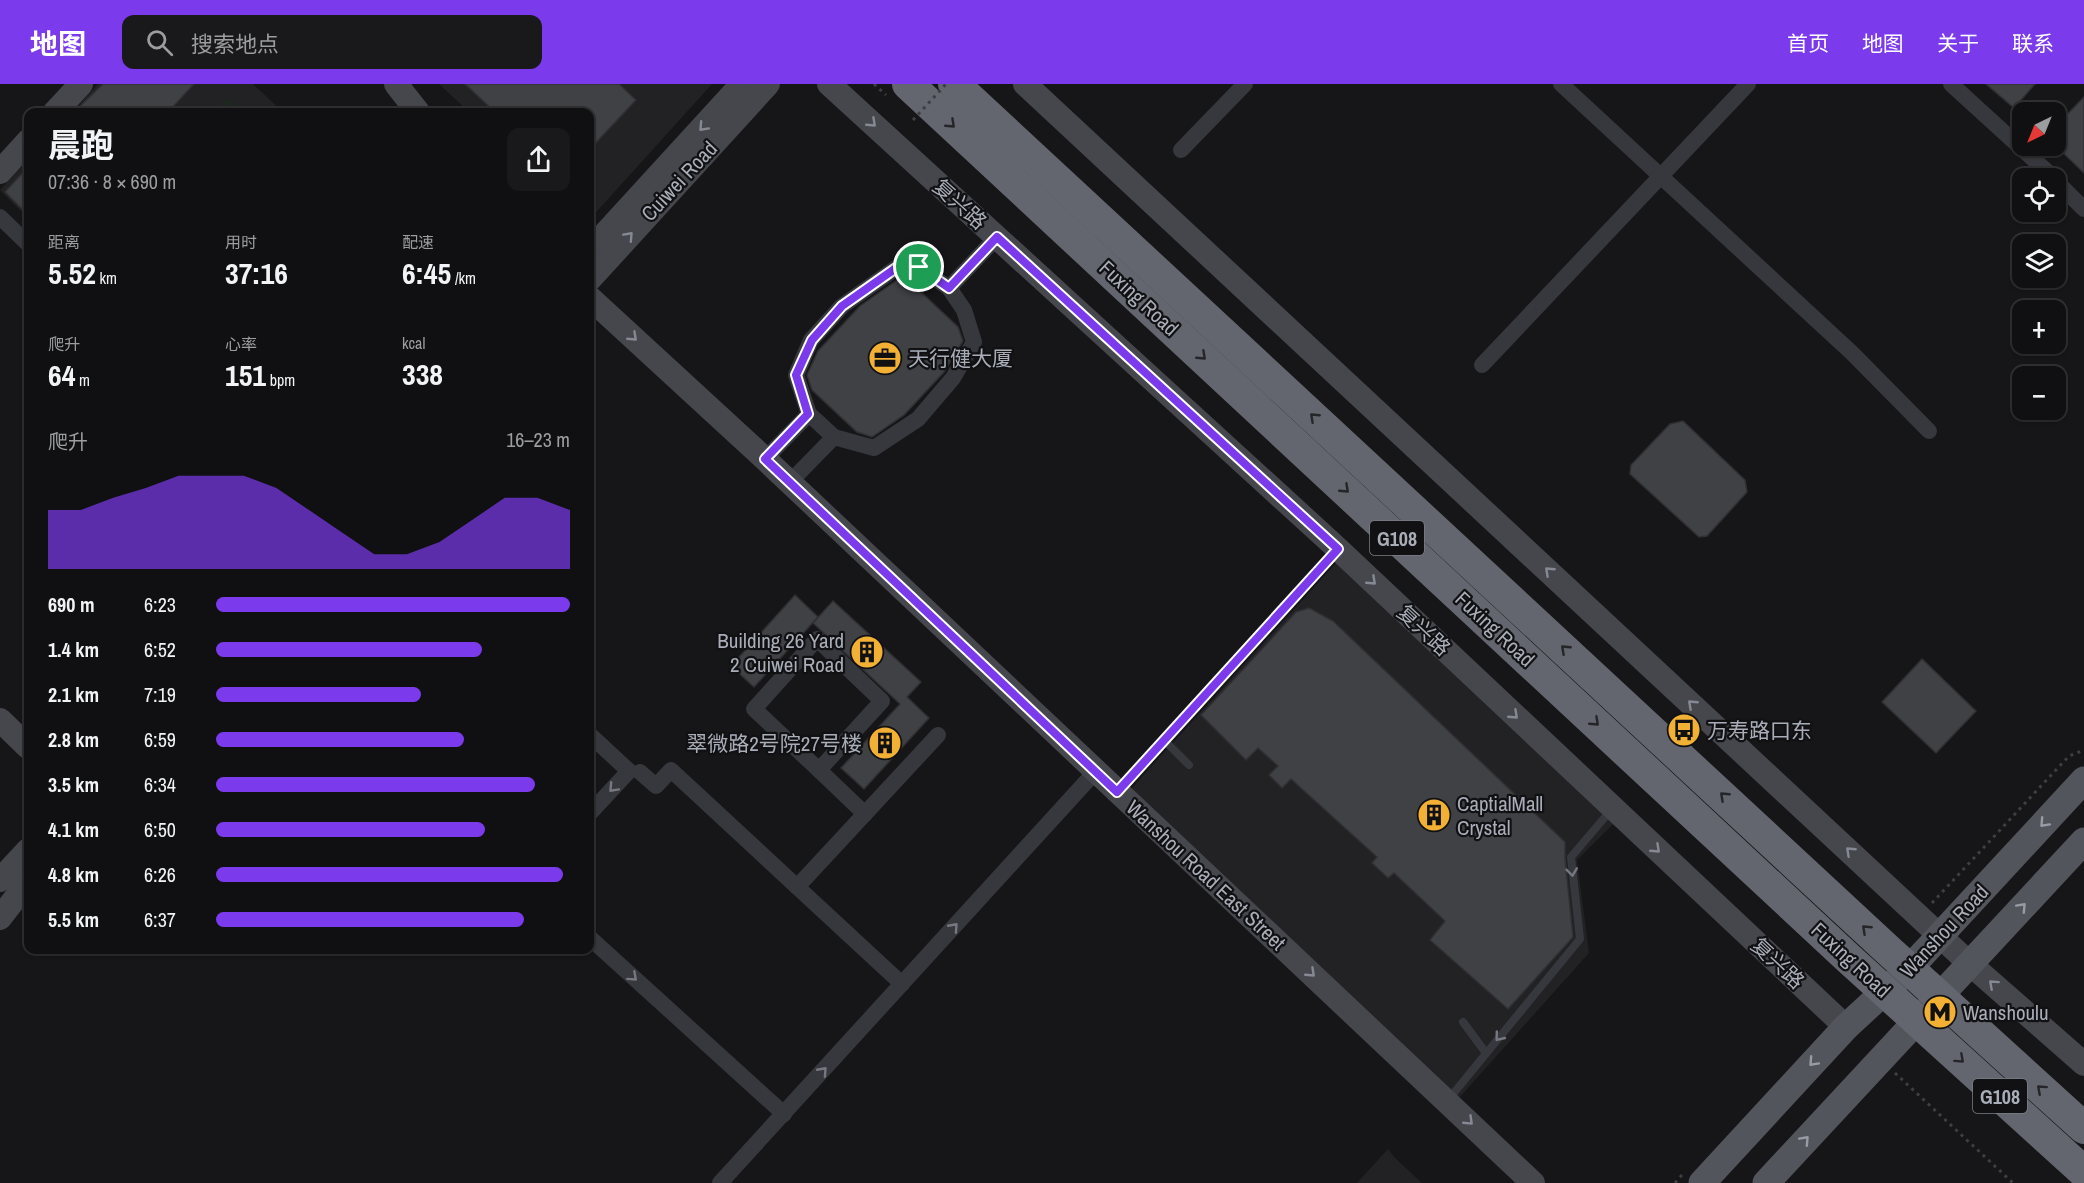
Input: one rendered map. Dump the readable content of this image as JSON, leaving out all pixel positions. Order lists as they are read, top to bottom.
{
  "streets": {
    "highway": ["Fuxing Road", "G108"],
    "main road": ["Wanshou Road"],
    "street": ["Cuiwei Road", "复兴路", "Wanshou Road East Street"]
  },
  "crossings": [
    ["复兴路", "Wanshou Road"],
    ["Fuxing Road", "Wanshou Road"]
  ],
  "one_way": ["Wanshou Road East Street"],
  "places": {
    "office": ["天行健大厦"],
    "building": ["Building 26 Yard 2 Cuiwei Road", "翠微路2号院27号楼", "CaptialMall Crystal"],
    "bus stop": ["万寿路口东"],
    "metro station": ["Wanshoulu"]
  },
  "north": "bottom left",
  "page": {
    "header": "地图",
    "search": "搜索地点",
    "nav": [
      "首页",
      "地图",
      "关于",
      "联系"
    ],
    "map_buttons": ["+", "−"],
    "heading": ["晨跑", "07:36 · 8 × 690 m"],
    "stats": [
      ["距离", "5.52 km"],
      ["用时", "37:16"],
      ["配速", "6:45 /km"],
      ["爬升", "64 m"],
      ["心率", "151 bpm"],
      ["kcal", "338"]
    ],
    "chart": ["爬升", "16–23 m"],
    "list": [
      {
        "name": "690 m",
        "note": "6:23"
      },
      {
        "name": "1.4 km",
        "note": "6:52"
      },
      {
        "name": "2.1 km",
        "note": "7:19"
      },
      {
        "name": "2.8 km",
        "note": "6:59"
      },
      {
        "name": "3.5 km",
        "note": "6:34"
      },
      {
        "name": "4.1 km",
        "note": "6:50"
      },
      {
        "name": "4.8 km",
        "note": "6:26"
      },
      {
        "name": "5.5 km",
        "note": "6:37"
      }
    ]
  }
}
